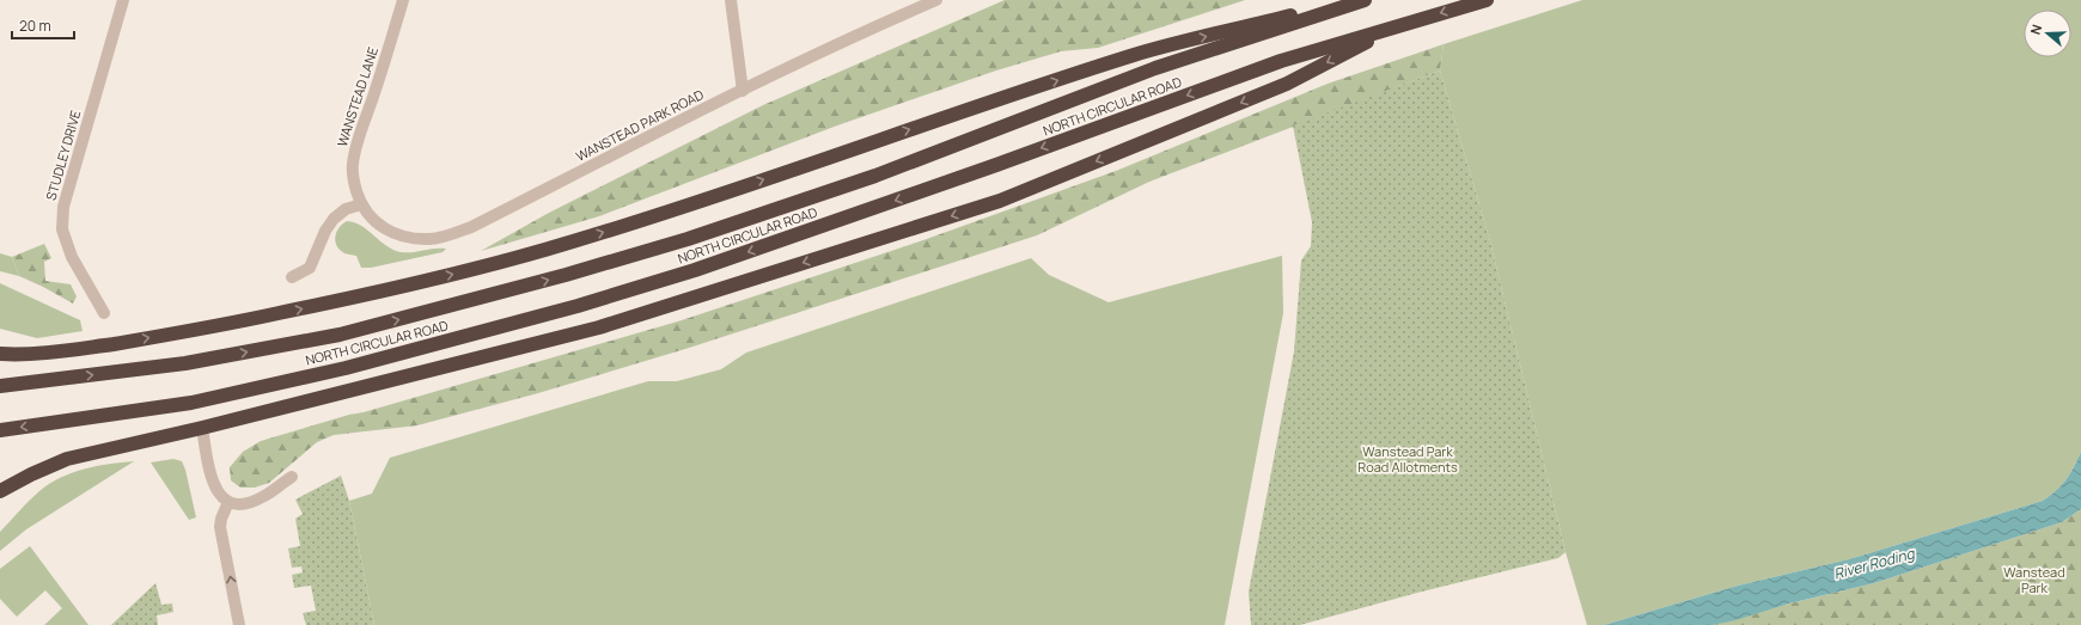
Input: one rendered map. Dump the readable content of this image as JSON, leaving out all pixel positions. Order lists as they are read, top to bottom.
{
  "streets": {
    "highway": ["NORTH CIRCULAR ROAD"],
    "street": ["WANSTEAD LANE", "WANSTEAD PARK ROAD", "STUDLEY DRIVE"]
  },
  "crossings": [
    ["WANSTEAD LANE", "WANSTEAD PARK ROAD"]
  ],
  "water": ["River Roding"],
  "parks": ["Wanstead Park Road Allotments", "Wanstead Park"],
  "scale_bar": "20 m",
  "north": "left"
}
